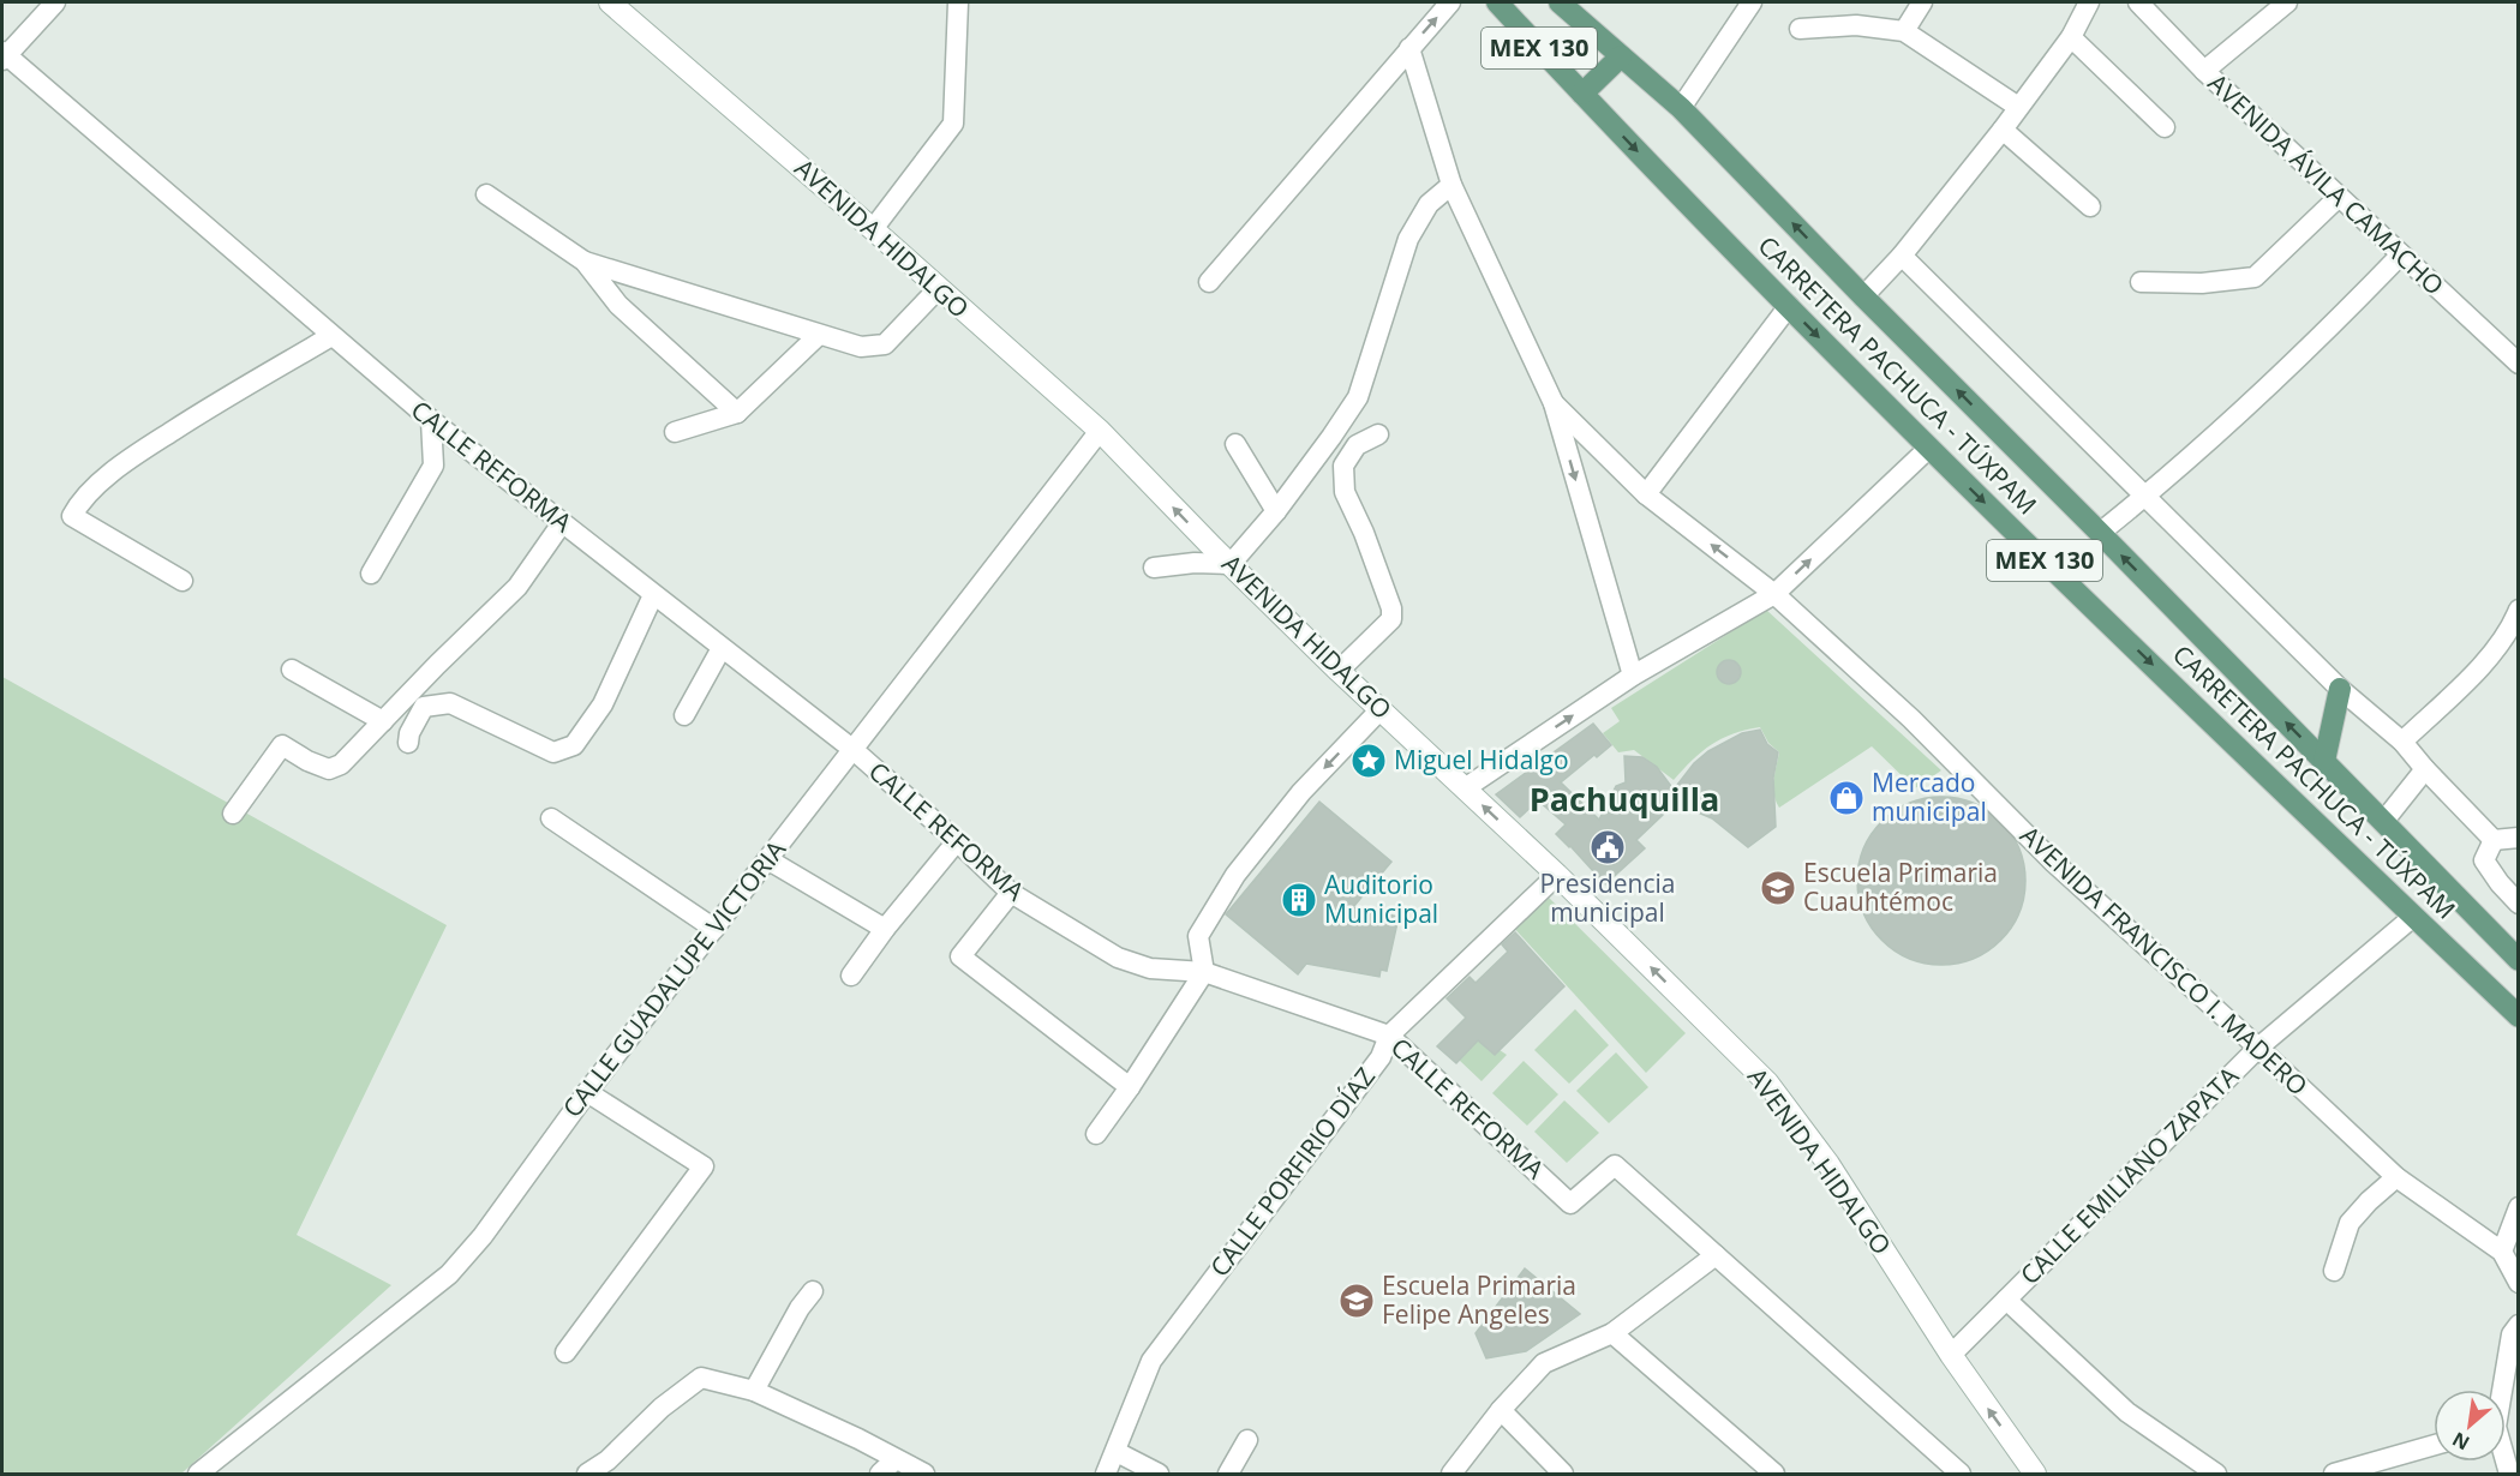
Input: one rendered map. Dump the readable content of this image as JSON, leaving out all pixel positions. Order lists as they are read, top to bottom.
{
  "streets": {
    "main road": ["MEX 130", "CARRETERA PACHUCA - TÚXPAM"],
    "street": [
      "AVENIDA ÁVILA CAMACHO",
      "AVENIDA HIDALGO",
      "CALLE REFORMA",
      "AVENIDA FRANCISCO I. MADERO",
      "CALLE GUADALUPE VICTORIA",
      "CALLE PORFIRIO DÍAZ",
      "CALLE EMILIANO ZAPATA"
    ]
  },
  "crossings": [
    ["AVENIDA HIDALGO", "CALLE GUADALUPE VICTORIA"],
    ["AVENIDA HIDALGO", "CALLE PORFIRIO DÍAZ"],
    ["AVENIDA HIDALGO", "CALLE EMILIANO ZAPATA"],
    ["CARRETERA PACHUCA - TÚXPAM", "CALLE EMILIANO ZAPATA"],
    ["CALLE REFORMA", "CALLE GUADALUPE VICTORIA"],
    ["CALLE REFORMA", "CALLE PORFIRIO DÍAZ"],
    ["AVENIDA FRANCISCO I. MADERO", "CALLE EMILIANO ZAPATA"]
  ],
  "one_way": ["AVENIDA HIDALGO"],
  "districts": ["Pachuquilla"],
  "places": {
    "place": ["Miguel Hidalgo"],
    "shop": ["Mercado municipal"],
    "public building": ["Presidencia municipal"],
    "school or university": ["Escuela Primaria Cuauhtémoc", "Escuela Primaria Felipe Angeles"],
    "building": ["Auditorio Municipal"]
  },
  "north": "bottom left"
}
